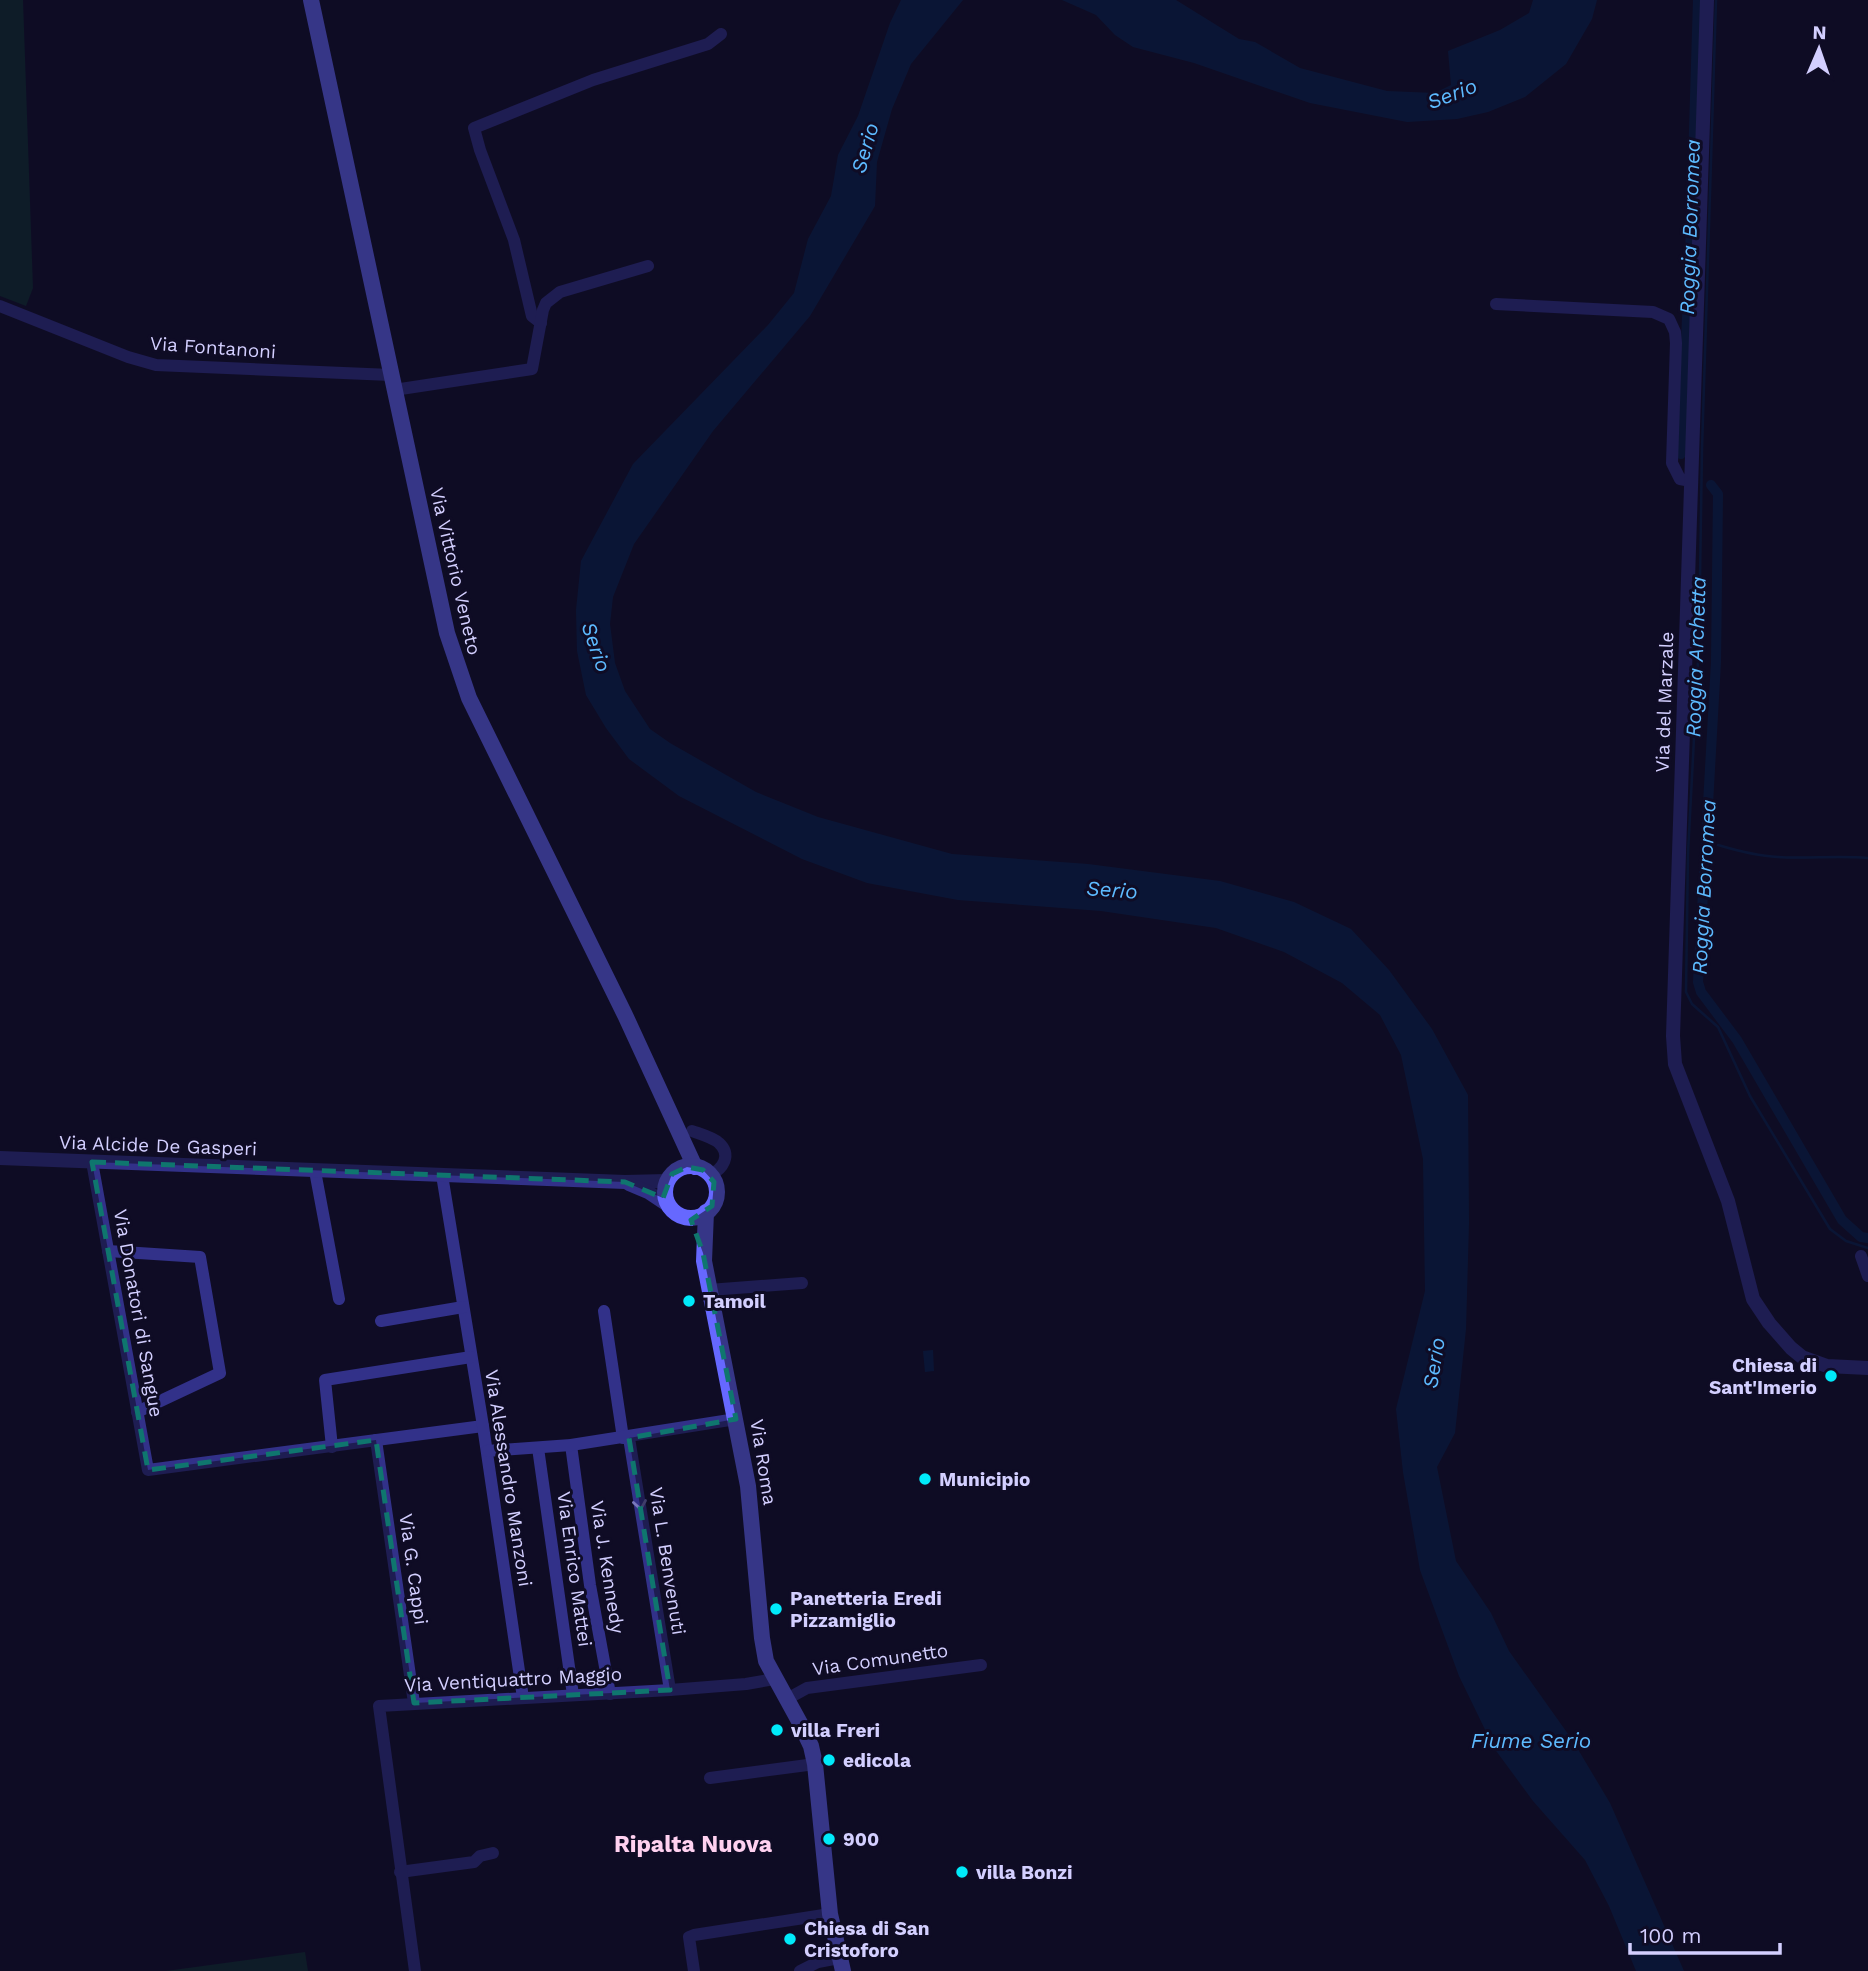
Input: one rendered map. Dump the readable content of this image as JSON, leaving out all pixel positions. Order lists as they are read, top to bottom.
{
  "streets": {
    "main road": ["Via Vittorio Veneto", "Via Roma"],
    "street": [
      "Via Fontanoni",
      "Via del Marzale",
      "Via Alcide De Gasperi",
      "Via Donatori di Sangue",
      "Via Alessandro Manzoni",
      "Via L. Benvenuti",
      "Via J. Kennedy",
      "Via G. Cappi",
      "Via Enrico Mattei",
      "Via Comunetto",
      "Via Ventiquattro Maggio"
    ]
  },
  "crossings": [
    ["Via Fontanoni", "Via Vittorio Veneto"],
    ["Via Vittorio Veneto", "Via Alcide De Gasperi"],
    ["Via Vittorio Veneto", "Via Roma"],
    ["Via Alcide De Gasperi", "Via Donatori di Sangue"],
    ["Via Alcide De Gasperi", "Via Roma"],
    ["Via Alcide De Gasperi", "Via Alessandro Manzoni"],
    ["Via Roma", "Via Comunetto"],
    ["Via Roma", "Via Ventiquattro Maggio"],
    ["Via Alessandro Manzoni", "Via Ventiquattro Maggio"],
    ["Via L. Benvenuti", "Via Ventiquattro Maggio"],
    ["Via J. Kennedy", "Via Ventiquattro Maggio"],
    ["Via G. Cappi", "Via Ventiquattro Maggio"],
    ["Via Enrico Mattei", "Via Ventiquattro Maggio"]
  ],
  "one_way": ["Via L. Benvenuti"],
  "districts": ["Ripalta Nuova"],
  "water": [
    "Serio",
    "Roggia Borromea",
    "Roggia Archetta",
    "Fiume Serio"
  ],
  "places": [
    "Tamoil",
    "Chiesa di Sant'Imerio",
    "Municipio",
    "Panetteria Eredi Pizzamiglio",
    "villa Freri",
    "edicola",
    "900",
    "villa Bonzi",
    "Chiesa di San Cristoforo"
  ],
  "scale_bar": "100 m",
  "north": "top"
}
